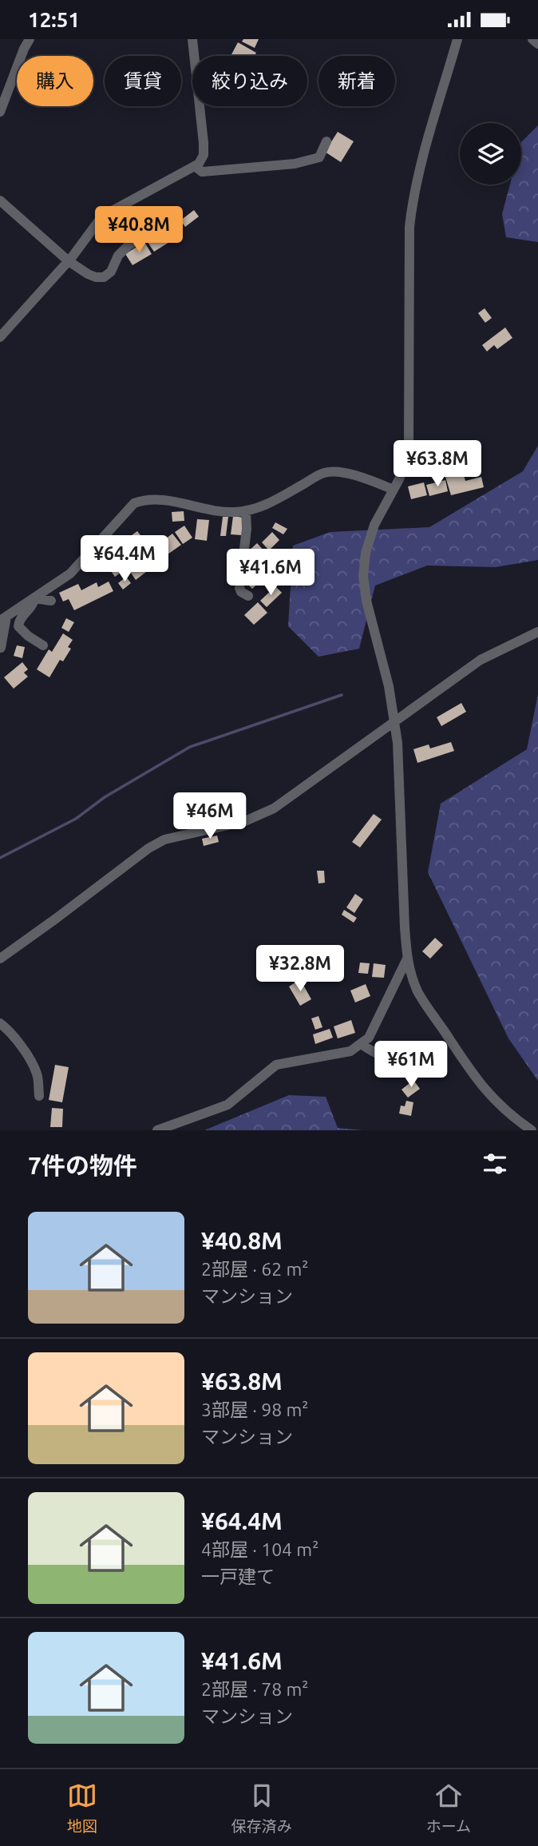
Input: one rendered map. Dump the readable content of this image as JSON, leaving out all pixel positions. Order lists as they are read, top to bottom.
{
  "page": {
    "status": "12:51",
    "chip": [
      "購入",
      "賃貸",
      "絞り込み",
      "新着"
    ],
    "price": [
      "¥40.8M",
      "¥63.8M",
      "¥64.4M",
      "¥41.6M",
      "¥46M",
      "¥32.8M",
      "¥61M"
    ],
    "heading": "7件の物件",
    "list": [
      {
        "name": "¥40.8M",
        "note": "2部屋 · 62 m² · マンション"
      },
      {
        "name": "¥63.8M",
        "note": "3部屋 · 98 m² · マンション"
      },
      {
        "name": "¥64.4M",
        "note": "4部屋 · 104 m² · 一戸建て"
      },
      {
        "name": "¥41.6M",
        "note": "2部屋 · 78 m² · マンション"
      }
    ],
    "tabs": ["地図", "保存済み", "ホーム"]
  }
}
